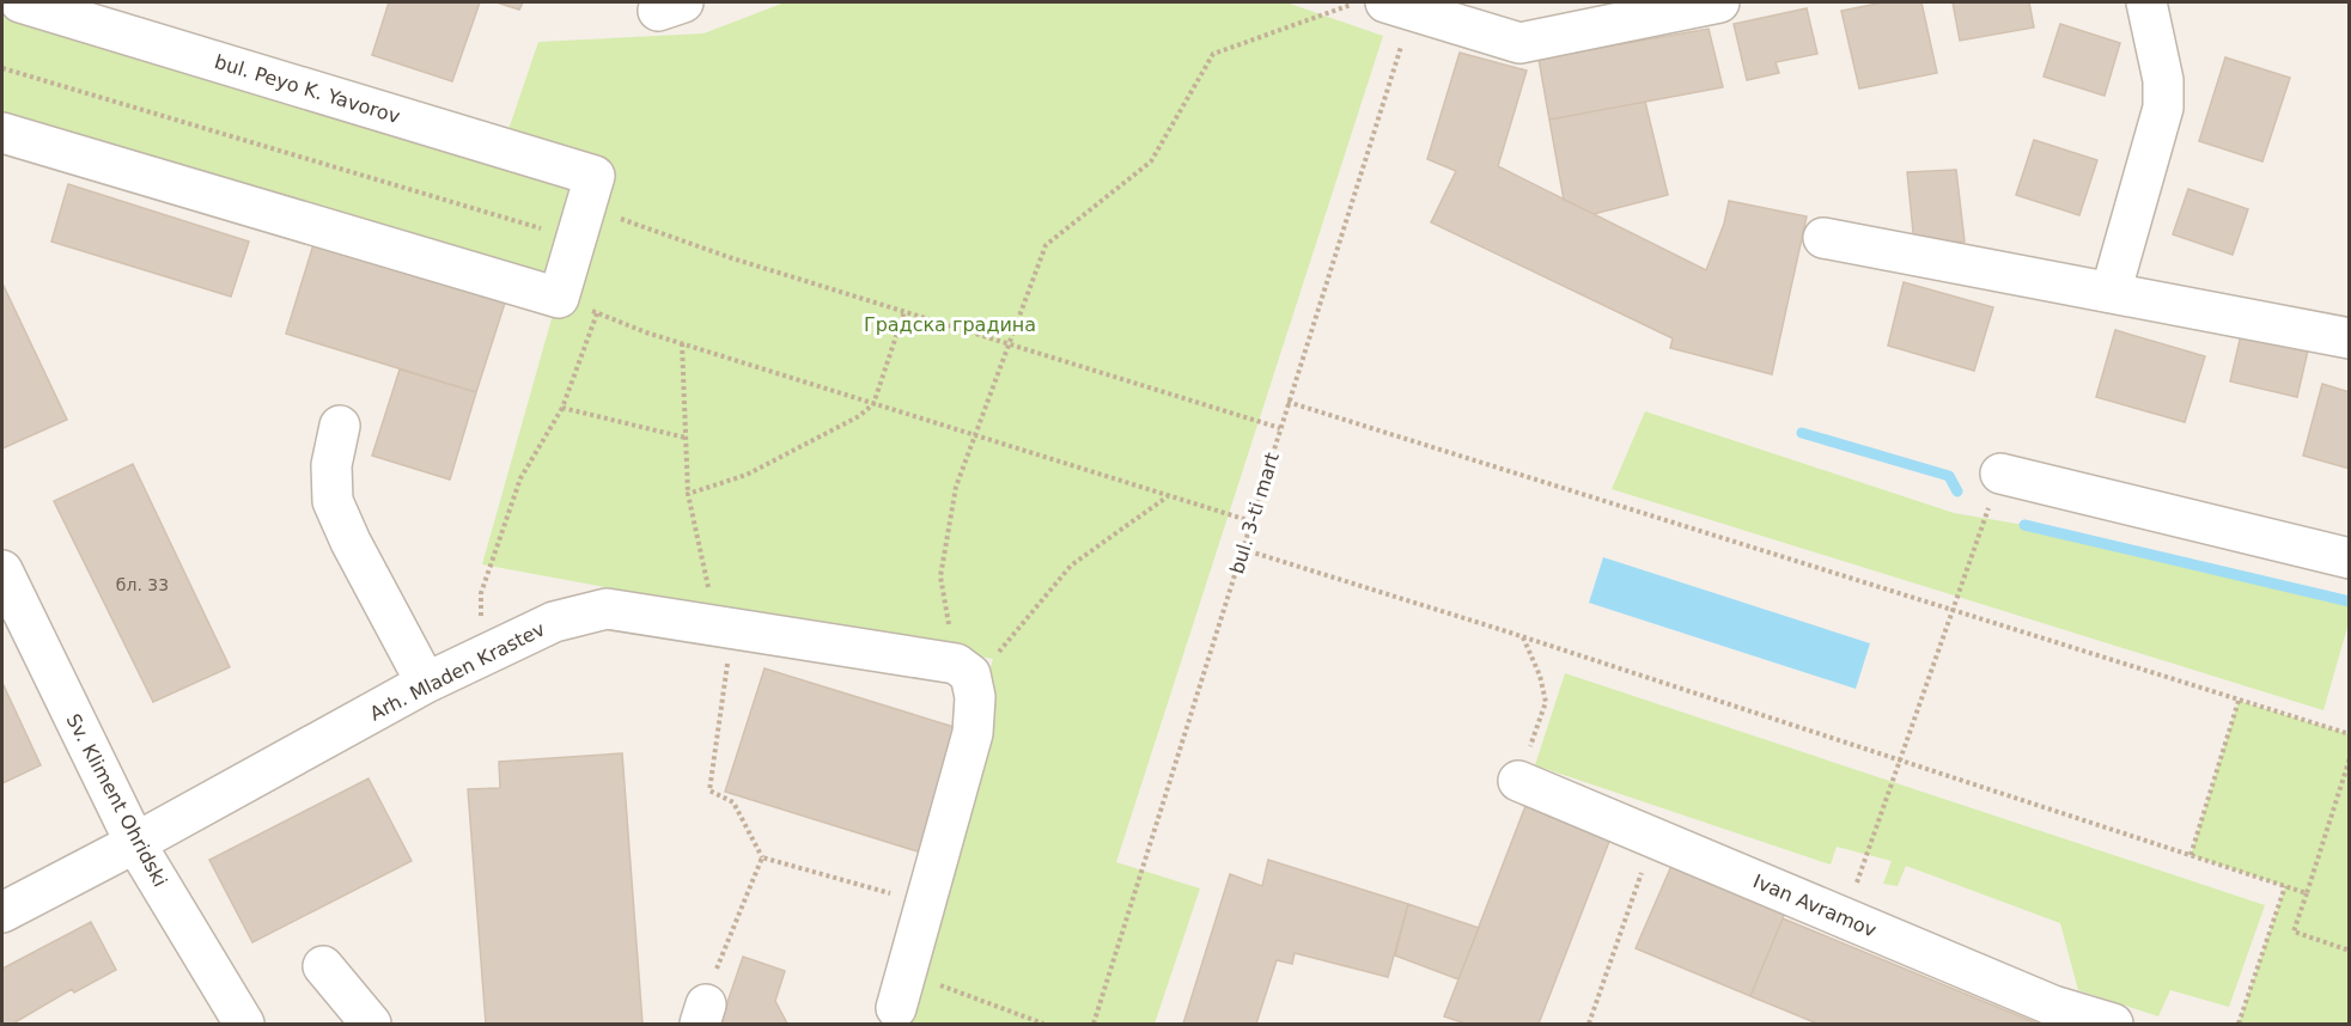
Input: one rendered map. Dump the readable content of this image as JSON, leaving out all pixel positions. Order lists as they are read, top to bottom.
{
  "streets": {
    "street": [
      "bul. Peyo K. Yavorov",
      "Arh. Mladen Krastev",
      "Sv. Kliment Ohridski",
      "Ivan Avramov"
    ],
    "path": ["bul. 3-ti mart"]
  },
  "crossings": [
    ["Arh. Mladen Krastev", "Sv. Kliment Ohridski"]
  ],
  "parks": ["Градска градина"],
  "house_numbers": ["бл. 33"]
}
